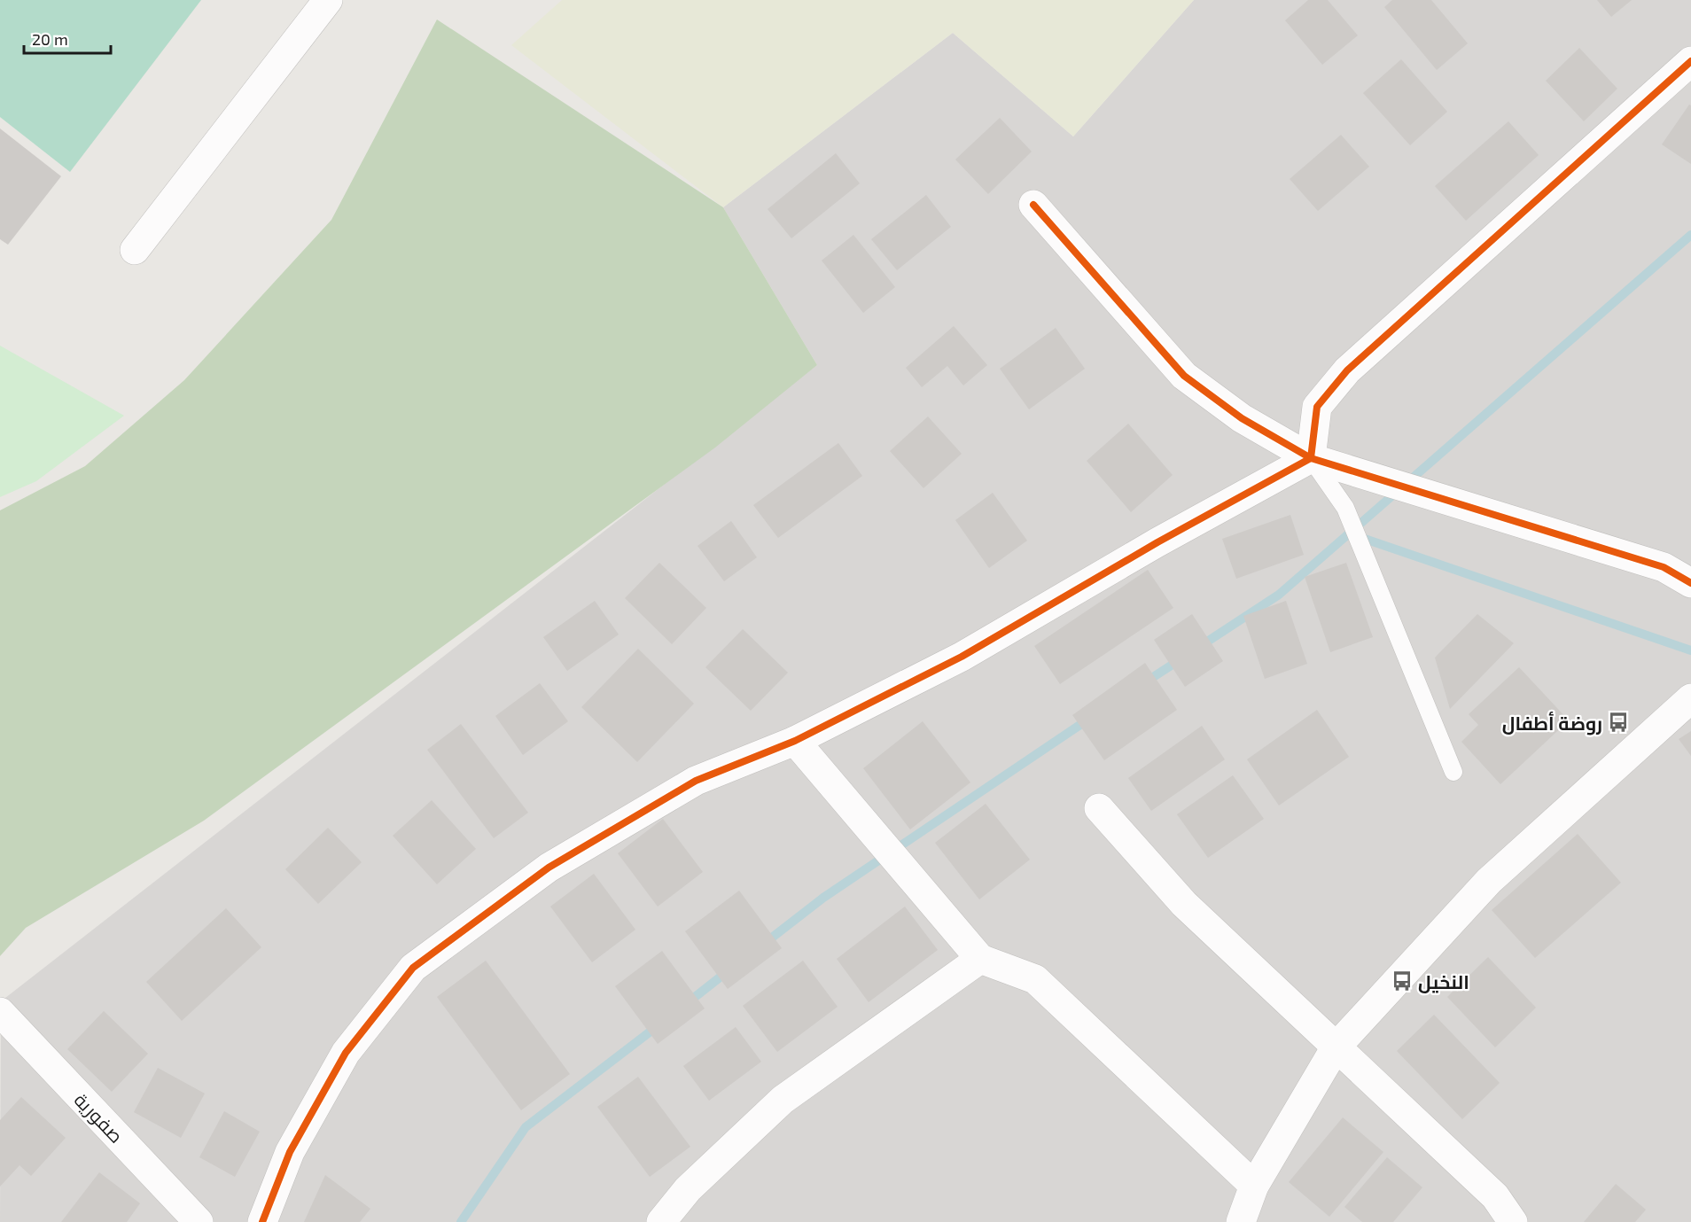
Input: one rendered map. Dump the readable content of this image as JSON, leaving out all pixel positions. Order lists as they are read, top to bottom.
{
  "streets": {
    "street": ["صفورية"]
  },
  "places": {
    "bus stop": ["روضة أطفال", "النخيل"]
  },
  "scale_bar": "20 m"
}
